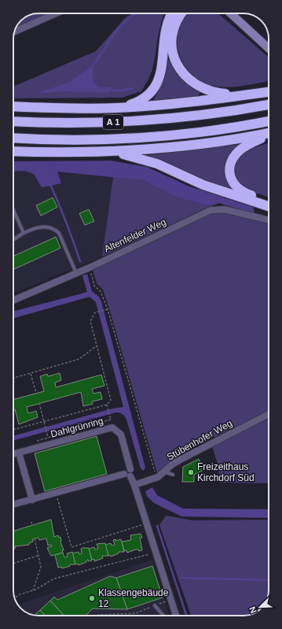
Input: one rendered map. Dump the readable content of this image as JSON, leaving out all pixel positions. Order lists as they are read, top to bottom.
{
  "streets": {
    "highway": ["A 1"],
    "street": ["Altenfelder Weg", "Dahlgrünring", "Stübenhofer Weg"]
  },
  "places": ["Freizeithaus Kirchdorf Süd", "Klassengebäude 12"],
  "north": "bottom left"
}
